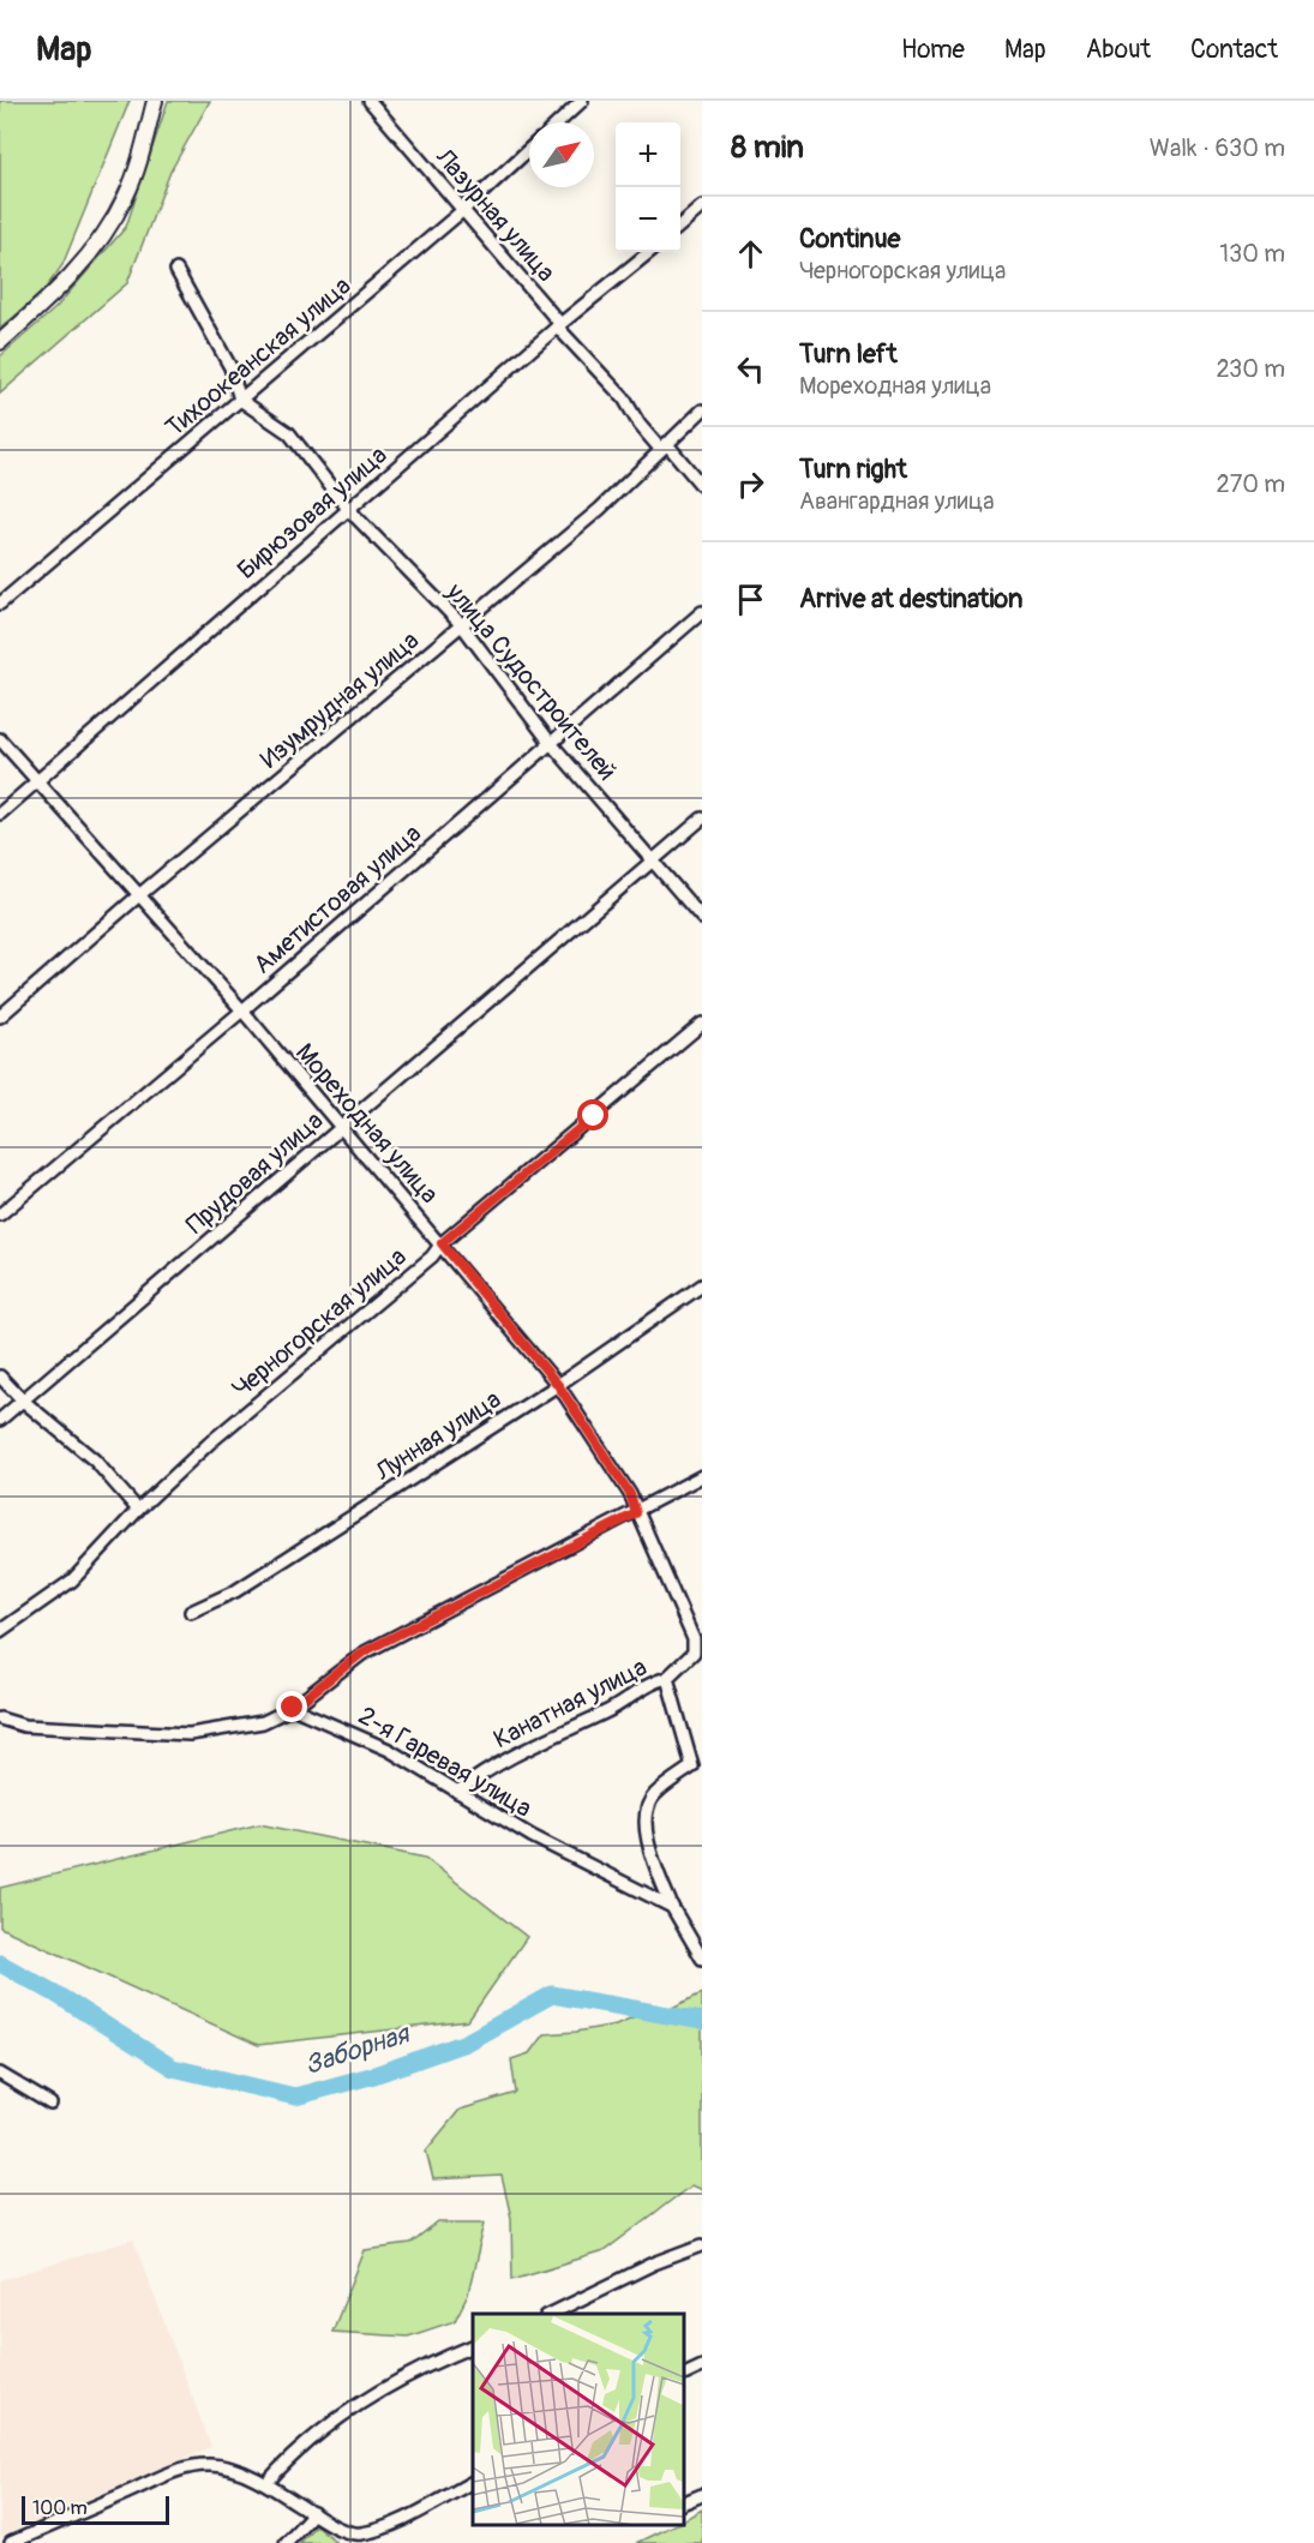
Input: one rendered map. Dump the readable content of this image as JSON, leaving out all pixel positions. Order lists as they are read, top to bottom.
{
  "streets": {
    "street": [
      "Лазурная улица",
      "Тихоокеанская улица",
      "Бирюзовая улица",
      "улица Судостроителей",
      "Изумрудная улица",
      "Аметистовая улица",
      "Мореходная улица",
      "Прудовая улица",
      "Черногорская улица",
      "Лунная улица",
      "Канатная улица",
      "2-я Гаревая улица"
    ]
  },
  "crossings": [
    ["Лазурная улица", "Тихоокеанская улица"],
    ["Лазурная улица", "Бирюзовая улица"],
    ["Лазурная улица", "Изумрудная улица"],
    ["Тихоокеанская улица", "улица Судостроителей"],
    ["Бирюзовая улица", "улица Судостроителей"],
    ["Бирюзовая улица", "Мореходная улица"],
    ["улица Судостроителей", "Изумрудная улица"],
    ["улица Судостроителей", "Аметистовая улица"],
    ["улица Судостроителей", "Прудовая улица"],
    ["Изумрудная улица", "Мореходная улица"],
    ["Аметистовая улица", "Мореходная улица"],
    ["Мореходная улица", "Прудовая улица"],
    ["Мореходная улица", "Черногорская улица"],
    ["Мореходная улица", "Лунная улица"],
    ["Мореходная улица", "Канатная улица"],
    ["Канатная улица", "2-я Гаревая улица"]
  ],
  "water": ["Заборная"],
  "scale_bar": "100 m",
  "north": "top right",
  "page": {
    "header": "Map",
    "nav": [
      "Home",
      "Map",
      "About",
      "Contact"
    ],
    "heading": ["8 min", "Walk · 630 m"],
    "map_buttons": ["+", "−"],
    "list": [
      ["Continue", "Черногорская улица", "130 m"],
      ["Turn left", "Мореходная улица", "230 m"],
      ["Turn right", "Авангардная улица", "270 m"],
      "Arrive at destination"
    ],
    "scale": "100 m"
  }
}
